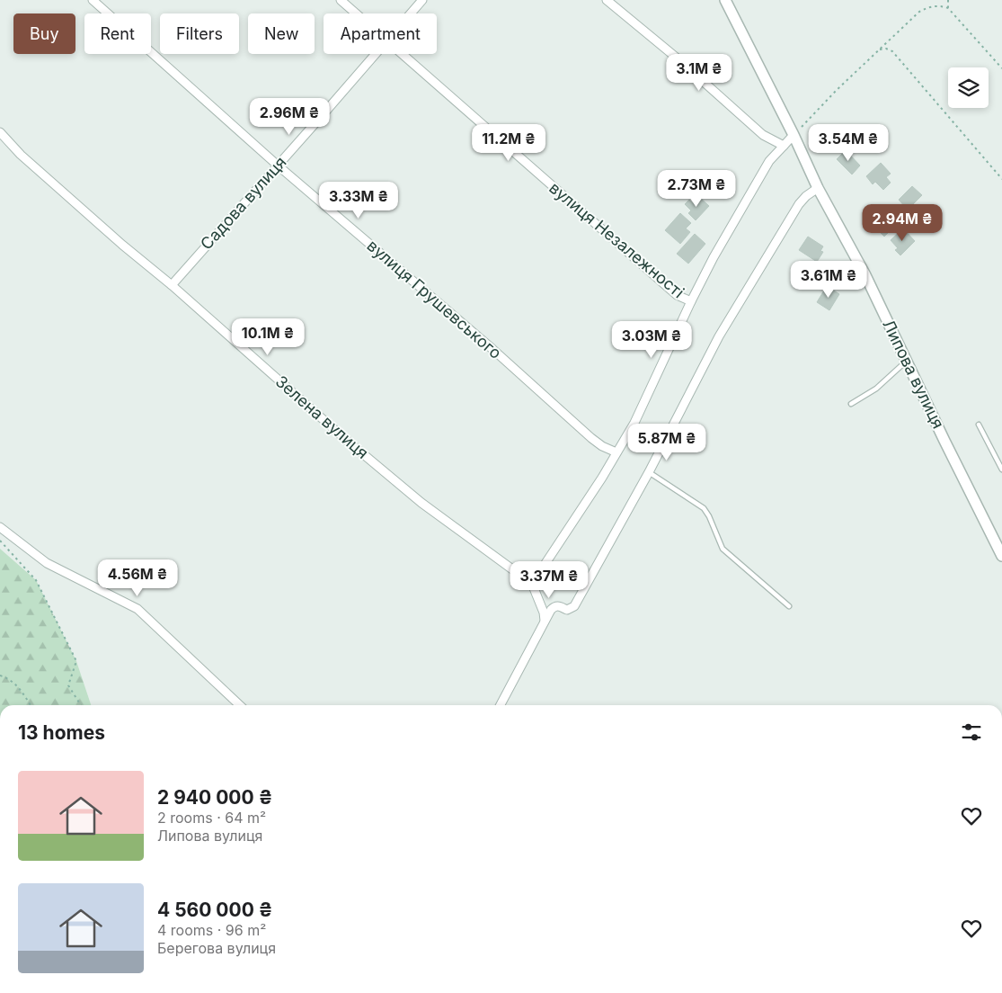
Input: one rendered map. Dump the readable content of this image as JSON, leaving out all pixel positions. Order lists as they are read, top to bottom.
{
  "streets": {
    "street": [
      "Садова вулиця",
      "вулиця Незалежності",
      "вулиця Грушевського",
      "Липова вулиця",
      "Зелена вулиця"
    ]
  },
  "crossings": [
    ["Садова вулиця", "вулиця Грушевського"],
    ["Садова вулиця", "Зелена вулиця"]
  ],
  "page": {
    "chip": [
      "Buy",
      "Rent",
      "Filters",
      "New",
      "Apartment"
    ],
    "price": [
      "3.1M ₴",
      "2.96M ₴",
      "11.2M ₴",
      "3.54M ₴",
      "2.73M ₴",
      "3.33M ₴",
      "2.94M ₴",
      "3.61M ₴",
      "10.1M ₴",
      "3.03M ₴",
      "5.87M ₴",
      "4.56M ₴",
      "3.37M ₴"
    ],
    "heading": "13 homes",
    "list": [
      {
        "name": "2 940 000 ₴",
        "note": "2 rooms · 64 m² · Липова вулиця"
      },
      {
        "name": "4 560 000 ₴",
        "note": "4 rooms · 96 m² · Берегова вулиця"
      }
    ]
  }
}
